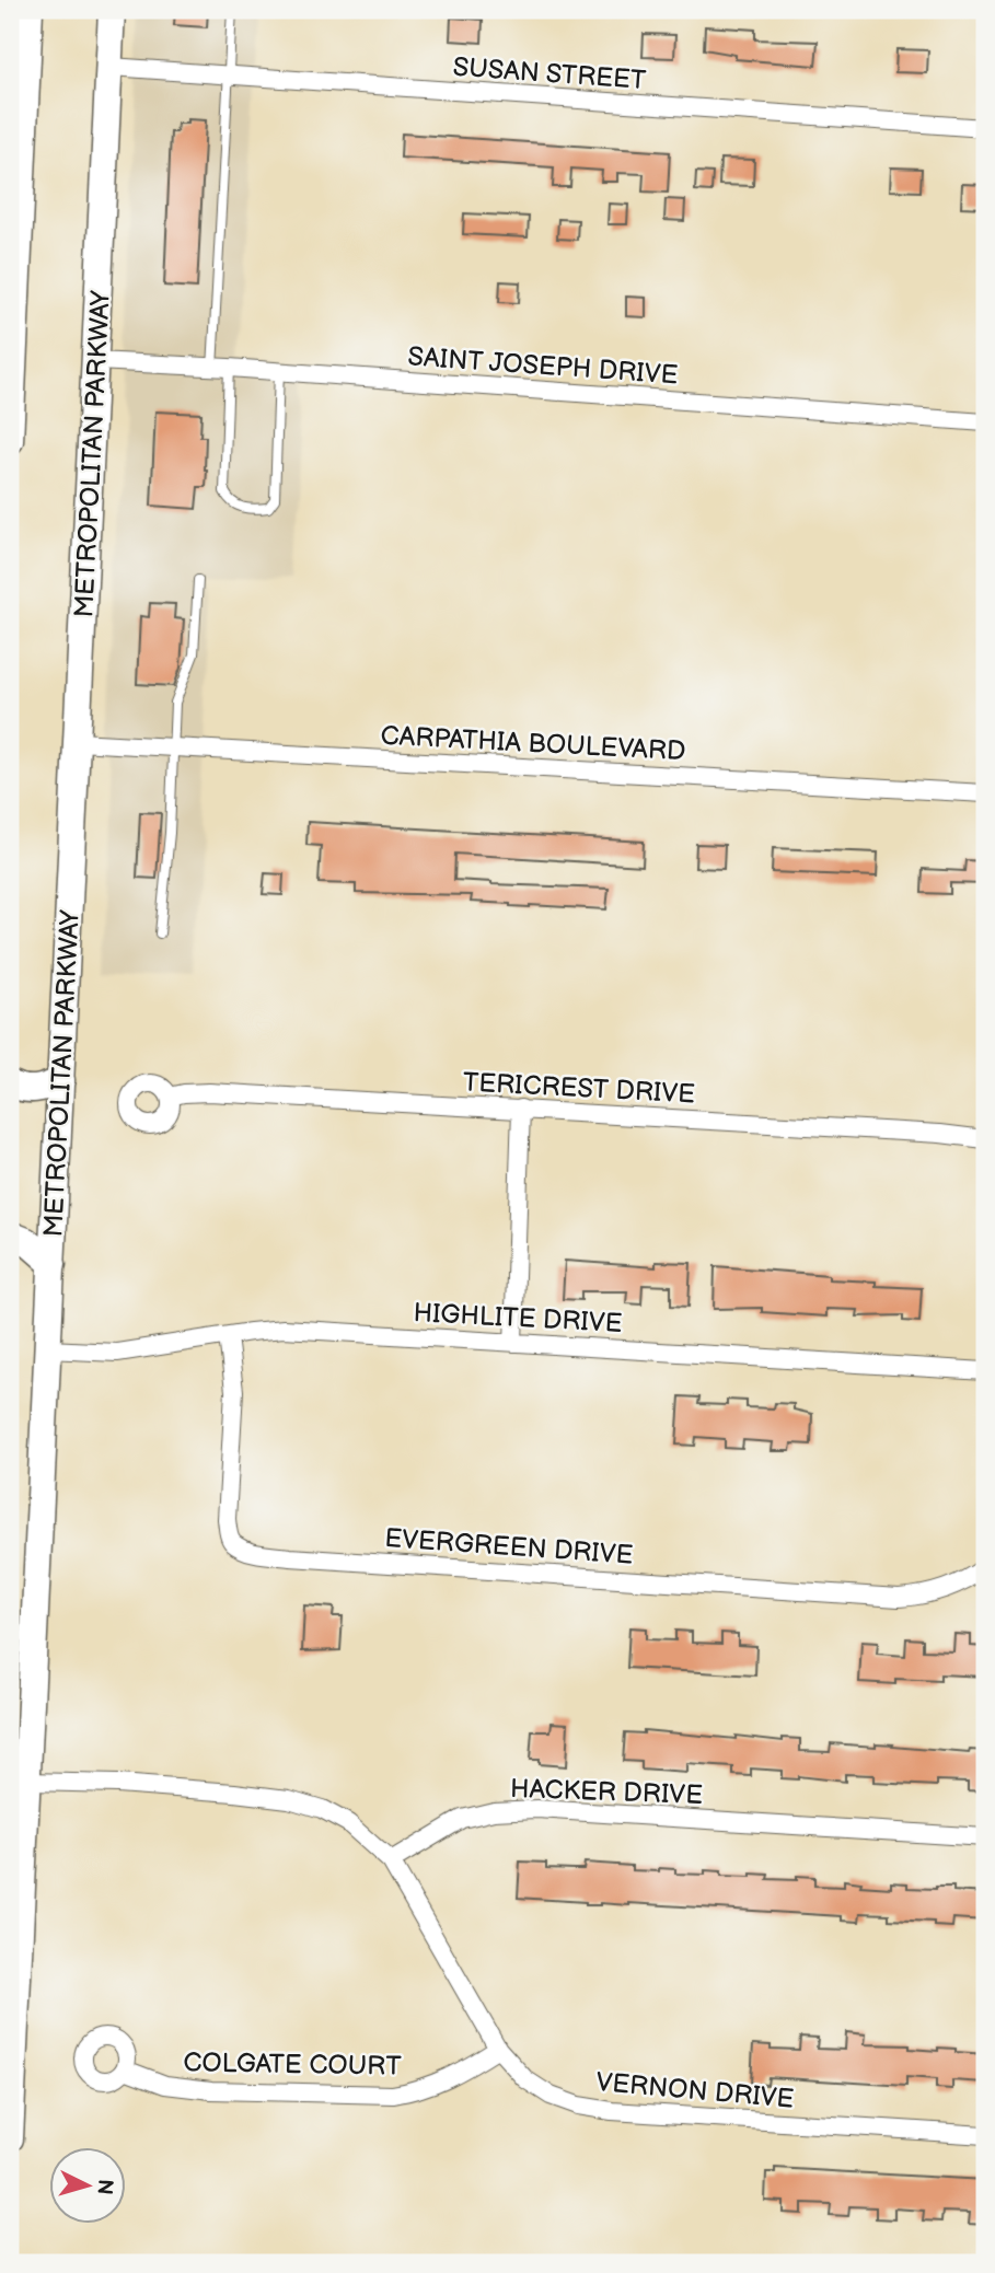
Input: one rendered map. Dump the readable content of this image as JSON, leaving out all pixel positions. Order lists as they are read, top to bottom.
{
  "streets": {
    "main road": ["METROPOLITAN PARKWAY"],
    "street": [
      "SUSAN STREET",
      "SAINT JOSEPH DRIVE",
      "CARPATHIA BOULEVARD",
      "TERICREST DRIVE",
      "HIGHLITE DRIVE",
      "EVERGREEN DRIVE",
      "HACKER DRIVE",
      "COLGATE COURT",
      "VERNON DRIVE"
    ]
  },
  "crossings": [
    ["SUSAN STREET", "METROPOLITAN PARKWAY"],
    ["SAINT JOSEPH DRIVE", "METROPOLITAN PARKWAY"],
    ["METROPOLITAN PARKWAY", "CARPATHIA BOULEVARD"],
    ["METROPOLITAN PARKWAY", "HIGHLITE DRIVE"],
    ["HIGHLITE DRIVE", "EVERGREEN DRIVE"],
    ["HACKER DRIVE", "VERNON DRIVE"],
    ["COLGATE COURT", "VERNON DRIVE"]
  ],
  "north": "right"
}
